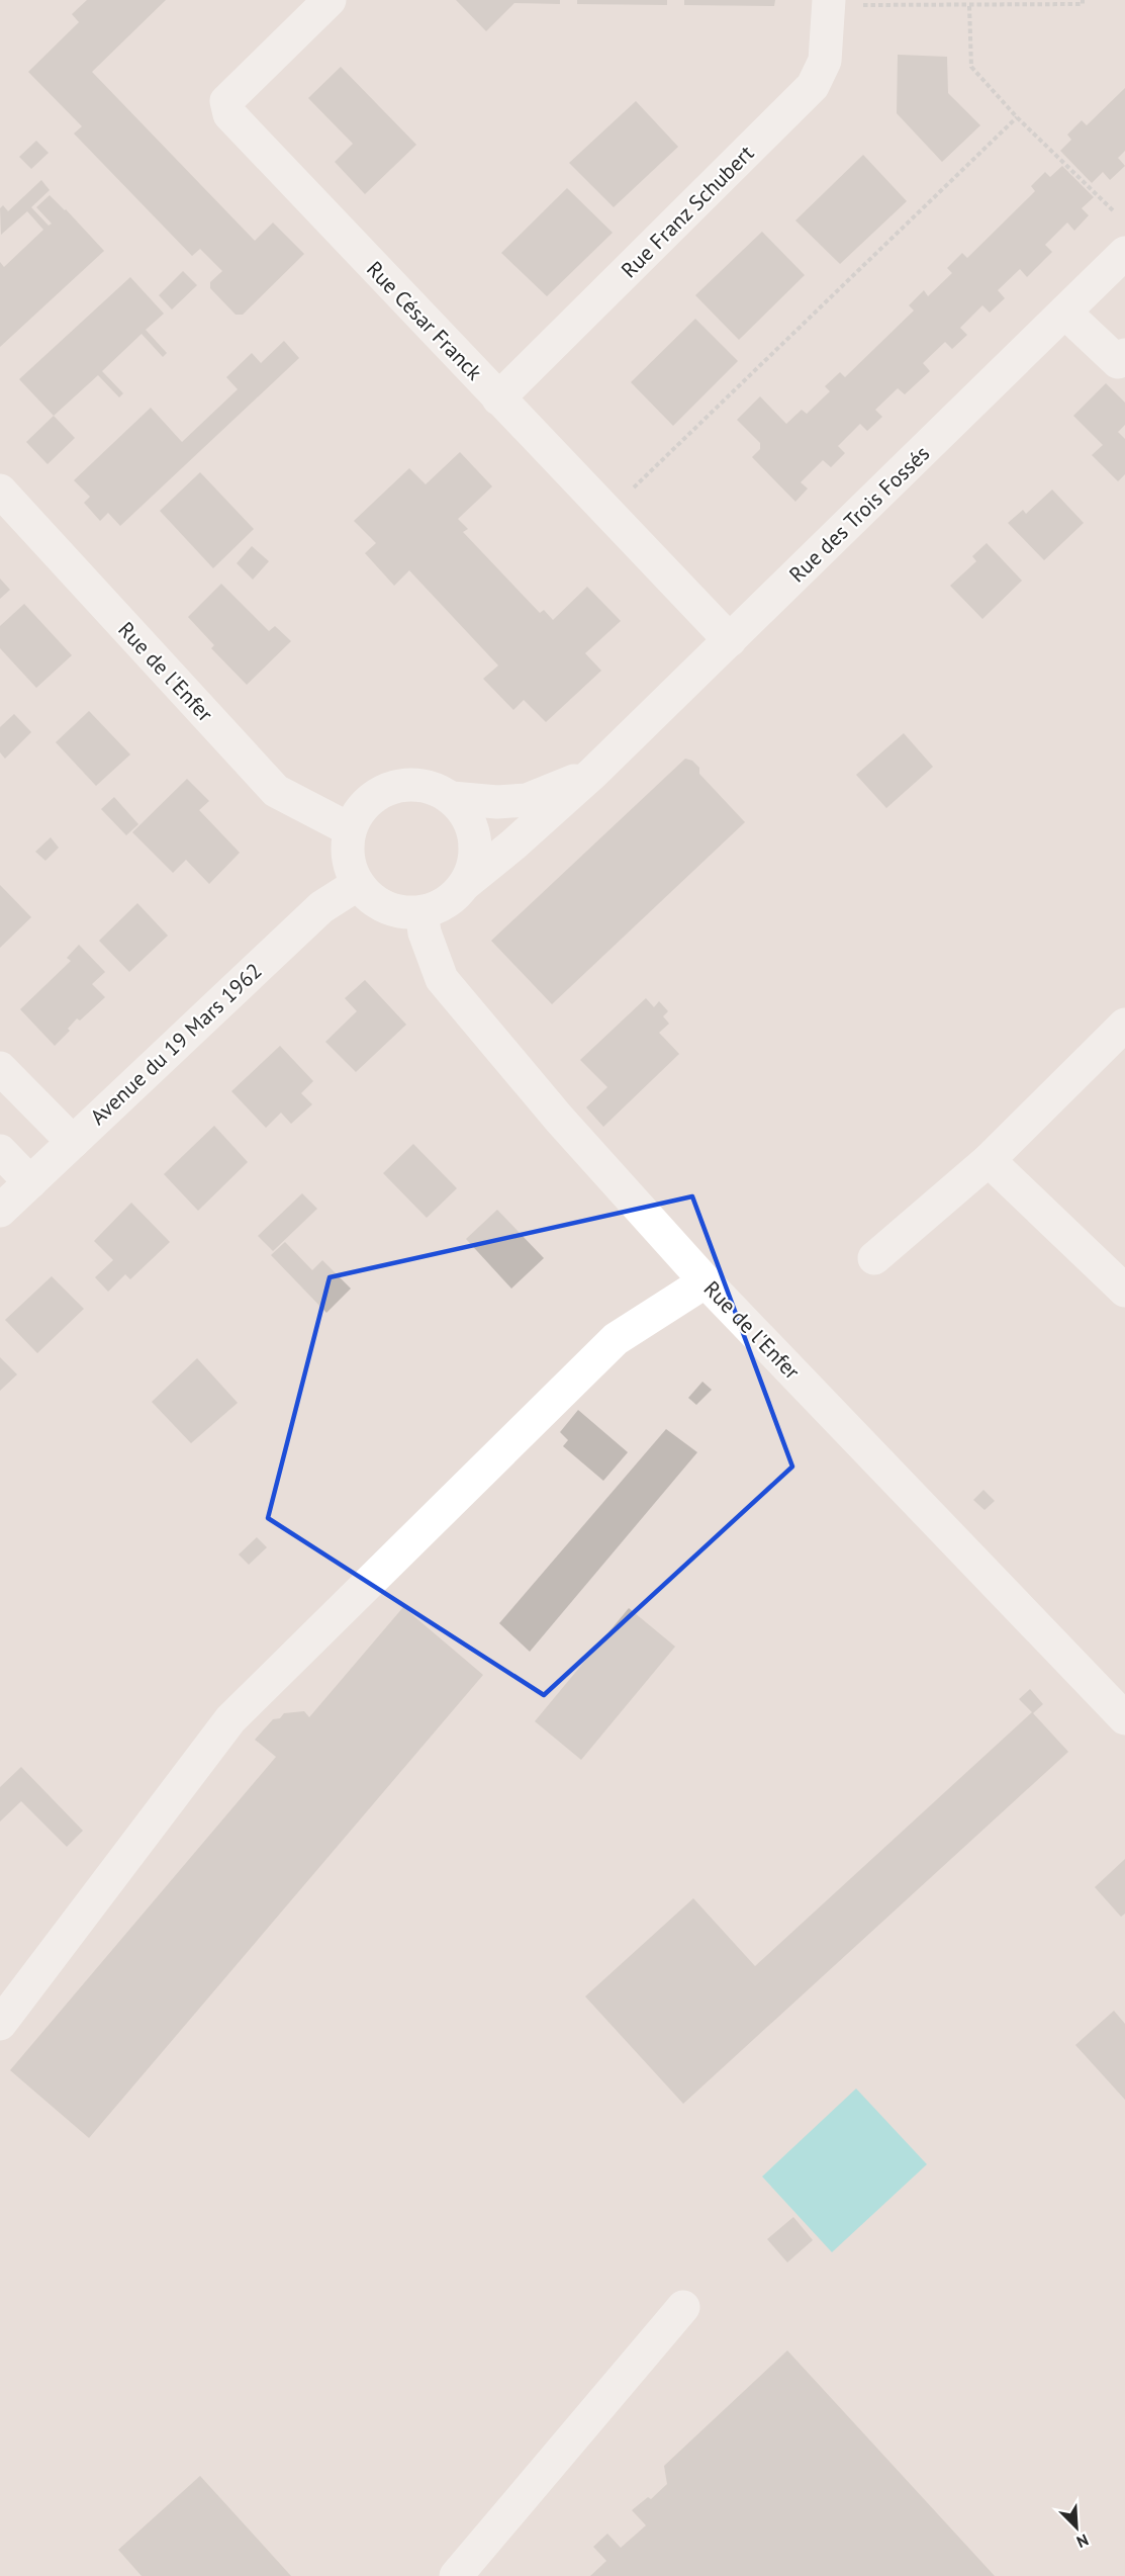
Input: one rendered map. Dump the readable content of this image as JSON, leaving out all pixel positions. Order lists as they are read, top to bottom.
{
  "streets": {
    "street": [
      "Rue Franz Schubert",
      "Rue César Franck",
      "Rue des Trois Fossés",
      "Rue de l'Enfer",
      "Avenue du 19 Mars 1962"
    ]
  },
  "crossings": [
    ["Rue Franz Schubert", "Rue César Franck"],
    ["Rue César Franck", "Rue des Trois Fossés"],
    ["Rue des Trois Fossés", "Rue de l'Enfer"],
    ["Rue des Trois Fossés", "Avenue du 19 Mars 1962"],
    ["Rue de l'Enfer", "Avenue du 19 Mars 1962"]
  ],
  "north": "bottom right"
}
